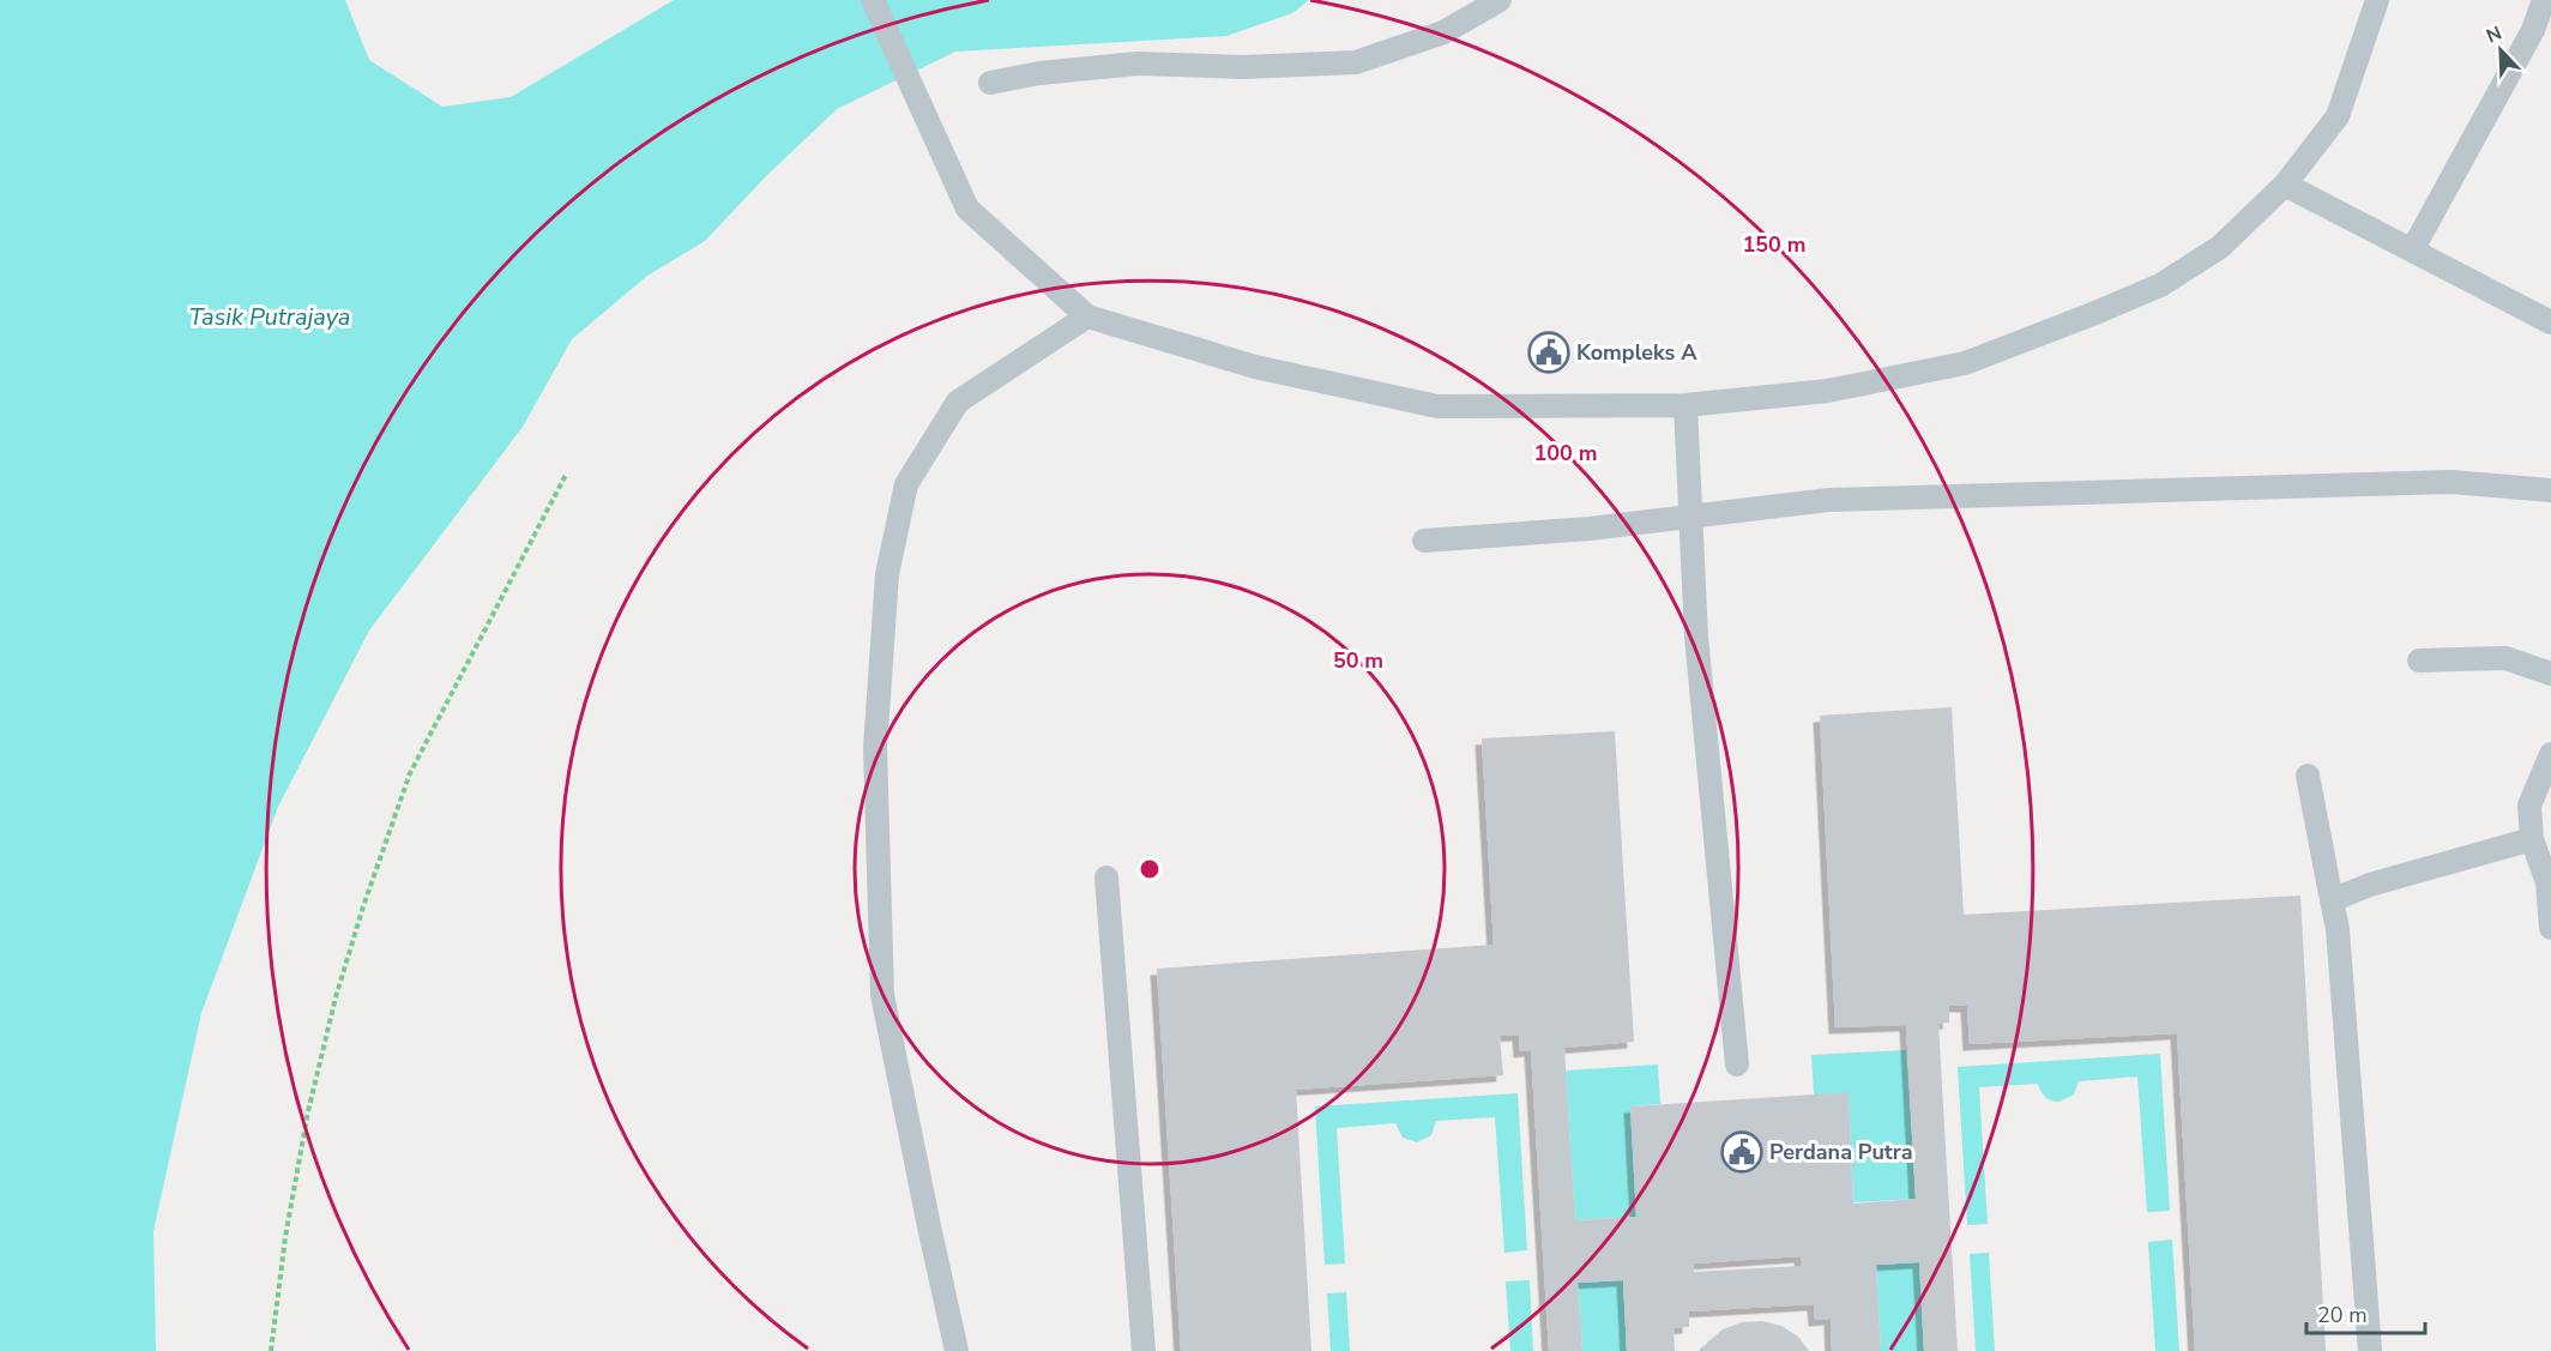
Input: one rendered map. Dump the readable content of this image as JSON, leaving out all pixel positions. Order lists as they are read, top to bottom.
{
  "water": ["Tasik Putrajaya"],
  "places": {
    "public building": ["Kompleks A", "Perdana Putra"]
  },
  "scale_bar": "20 m",
  "north": "top left",
  "rings": ["150 m", "100 m", "50 m"]
}
